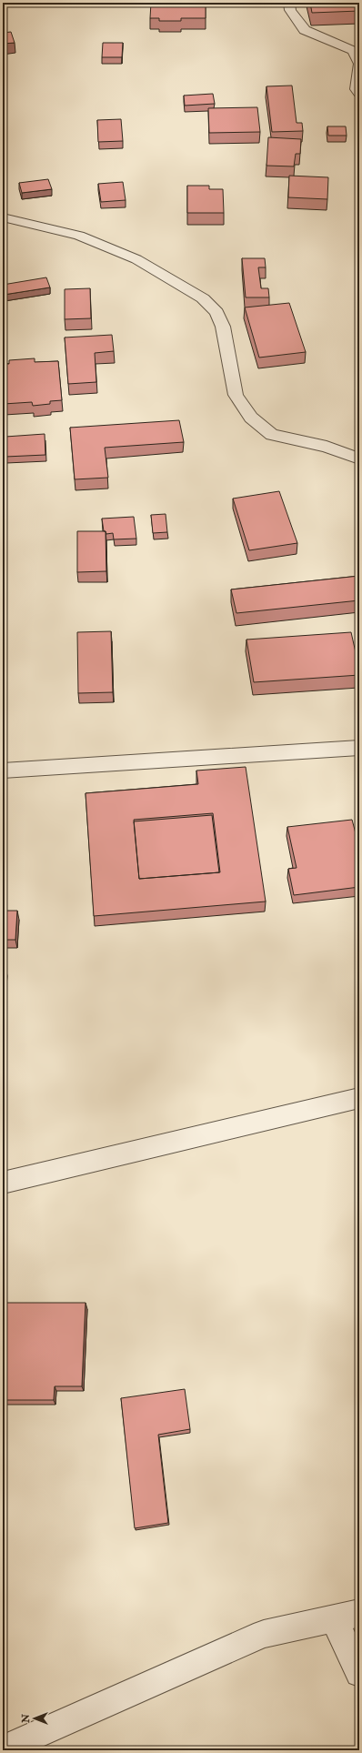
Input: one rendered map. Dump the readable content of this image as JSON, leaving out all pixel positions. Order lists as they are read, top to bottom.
{
  "north": "left"
}
